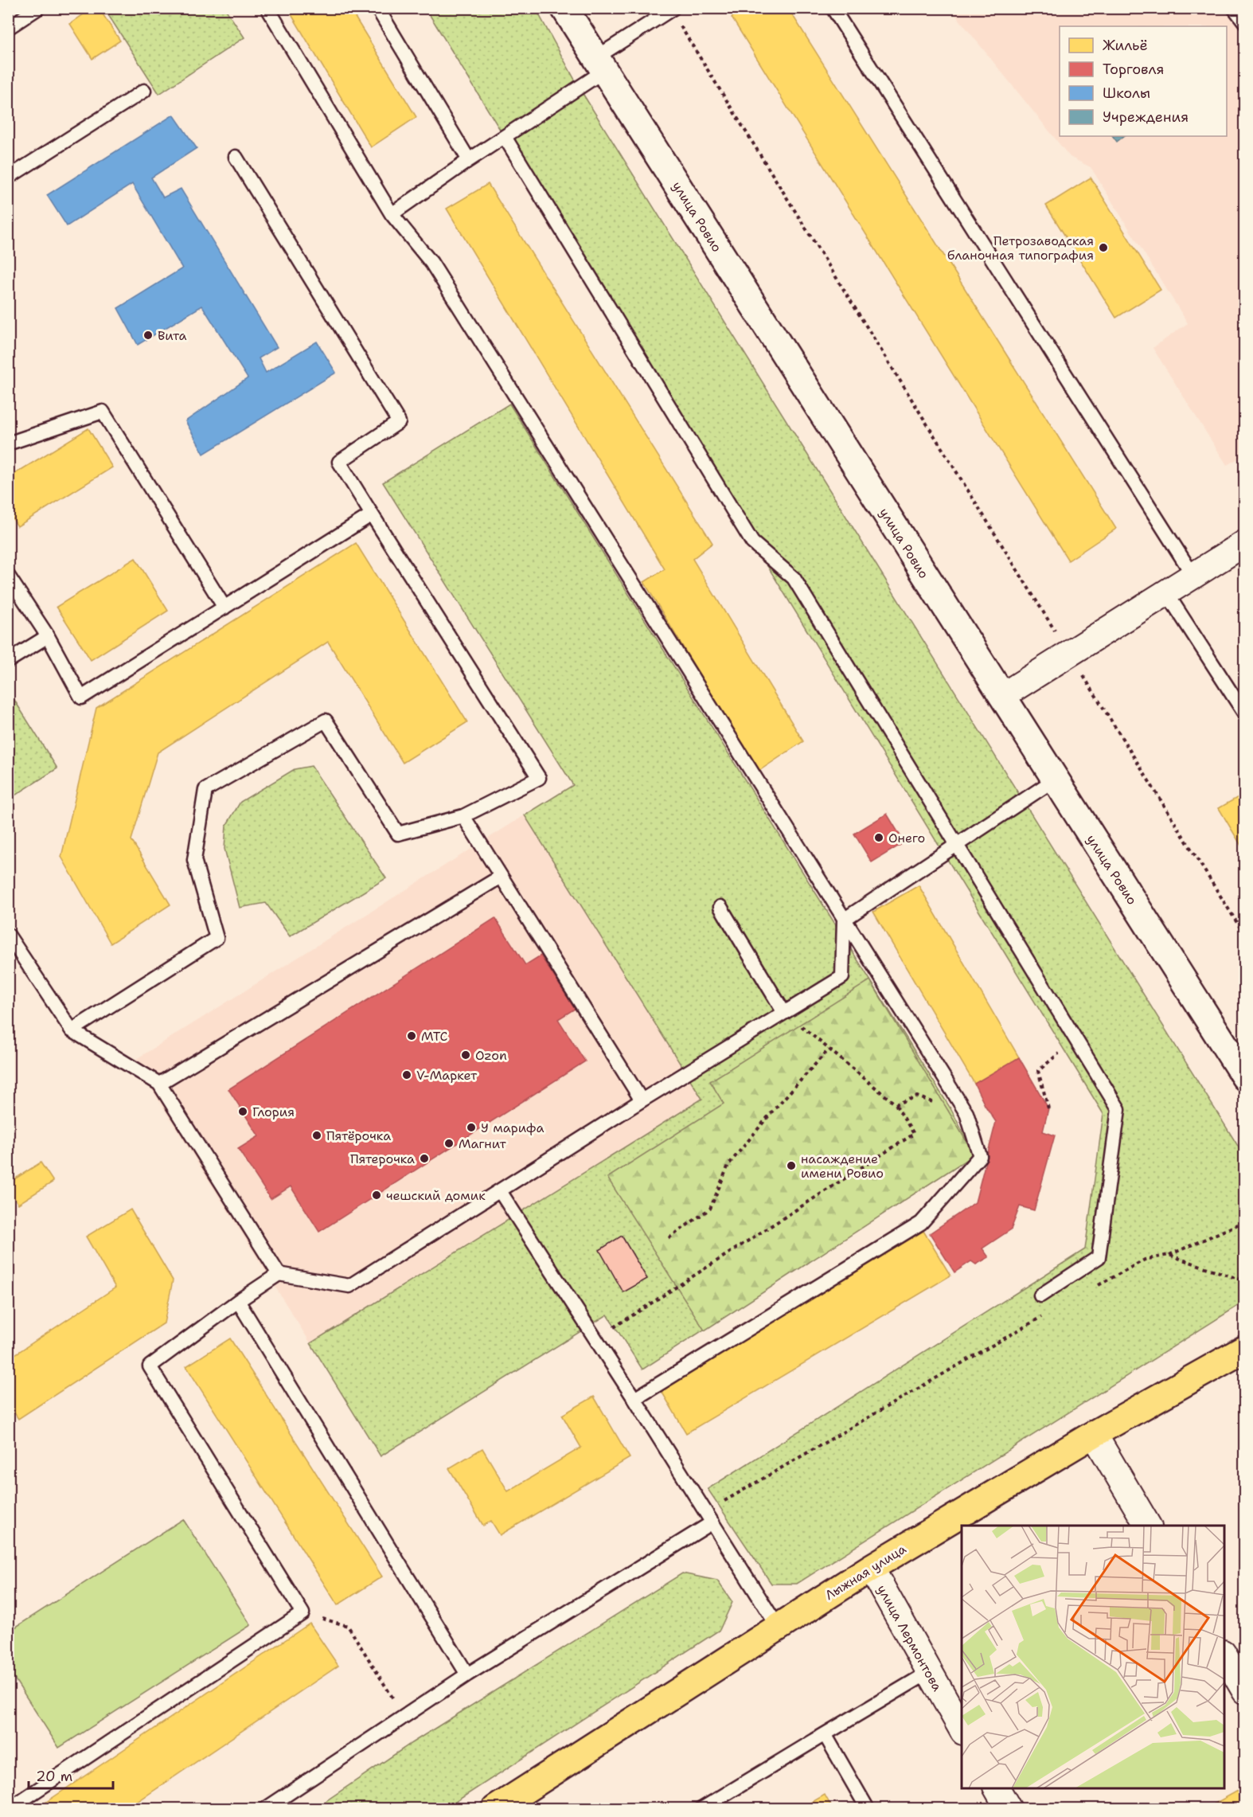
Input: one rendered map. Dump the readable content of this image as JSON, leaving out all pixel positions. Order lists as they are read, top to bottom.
{
  "streets": {
    "main road": ["улица Ровио", "Лыжная улица"],
    "street": ["улица Лермонтова"]
  },
  "crossings": [
    ["Лыжная улица", "улица Лермонтова"]
  ],
  "places": [
    "Петрозаводская бланочная типография",
    "Вита",
    "Онего",
    "МТС",
    "Ozon",
    "V-Маркет",
    "Глория",
    "У марифа",
    "Пятёрочка",
    "Магнит",
    "Пятерочка",
    "насаждение имени Ровио",
    "чешский домик"
  ],
  "legend": [
    "Жильё",
    "Торговля",
    "Школы",
    "Учреждения"
  ],
  "scale_bar": "20 m"
}
